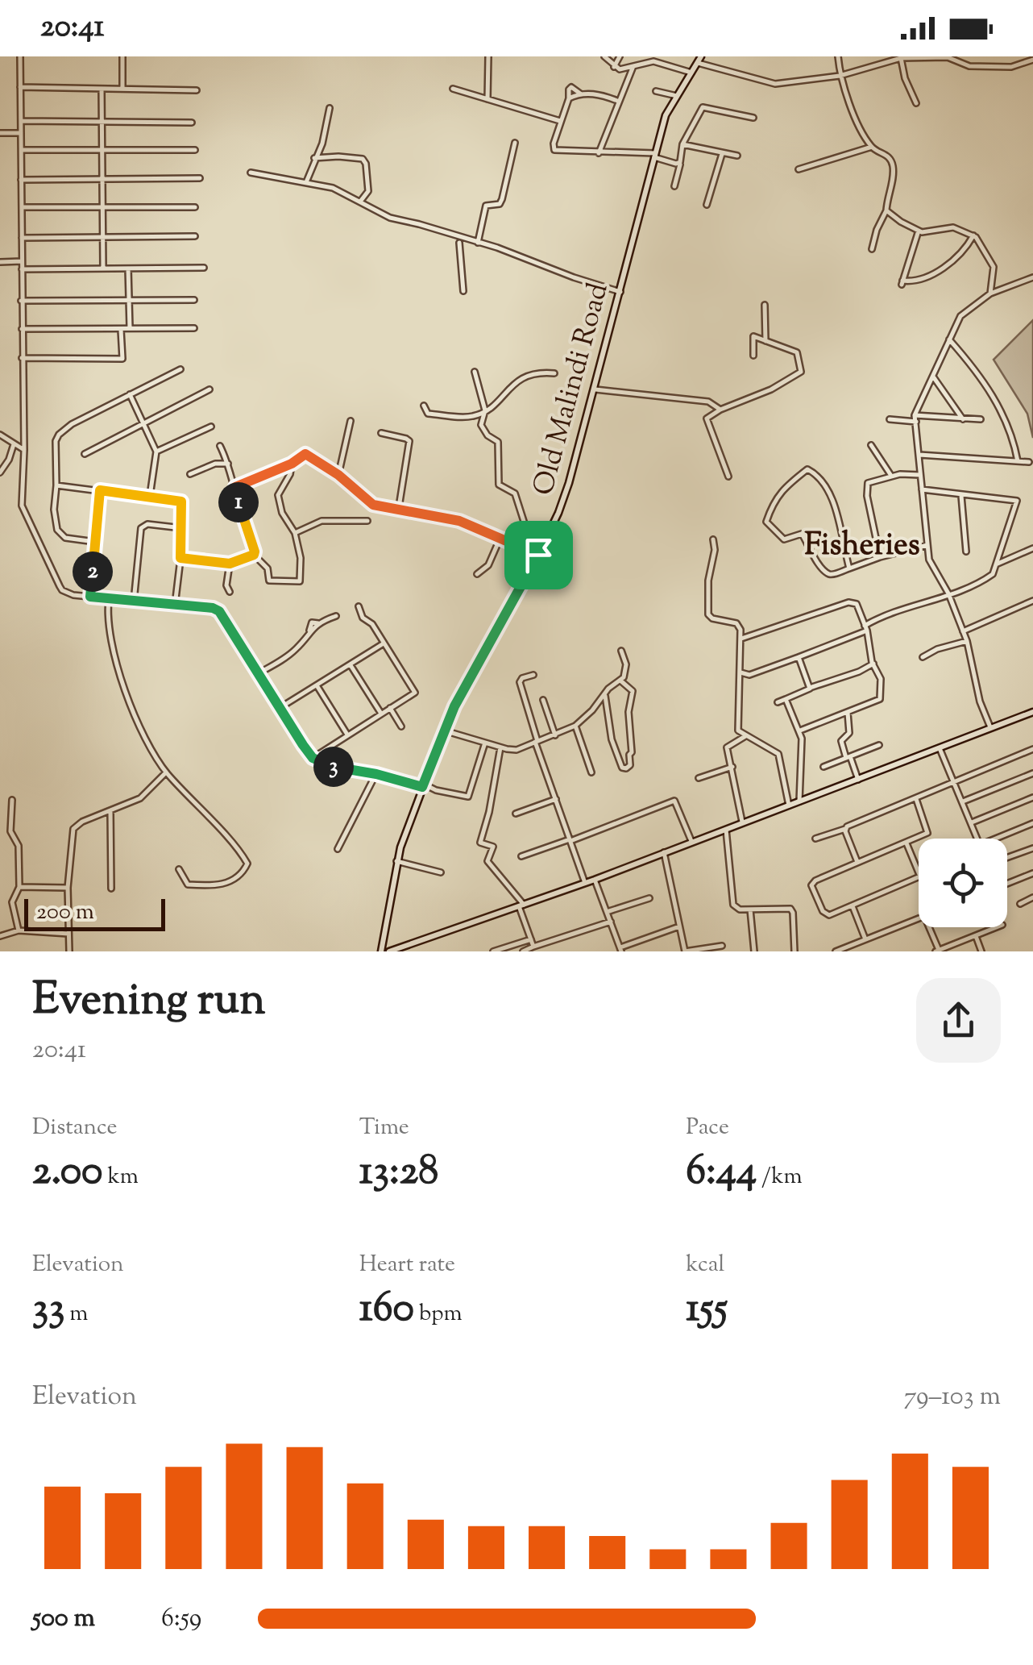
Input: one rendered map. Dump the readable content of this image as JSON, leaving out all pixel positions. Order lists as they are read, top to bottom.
{
  "streets": {
    "main road": ["Old Malindi Road"]
  },
  "districts": ["Fisheries"],
  "scale_bar": "200 m",
  "page": {
    "status": "20:41",
    "pins": ["1", "2", "3"],
    "scale": "200 m",
    "heading": ["Evening run", "20:41"],
    "stats": [
      ["Distance", "2.00 km"],
      ["Time", "13:28"],
      ["Pace", "6:44 /km"],
      ["Elevation", "33 m"],
      ["Heart rate", "160 bpm"],
      ["kcal", "155"]
    ],
    "chart": ["Elevation", "79–103 m"],
    "list": [
      {
        "name": "500 m",
        "note": "6:59"
      }
    ]
  }
}
